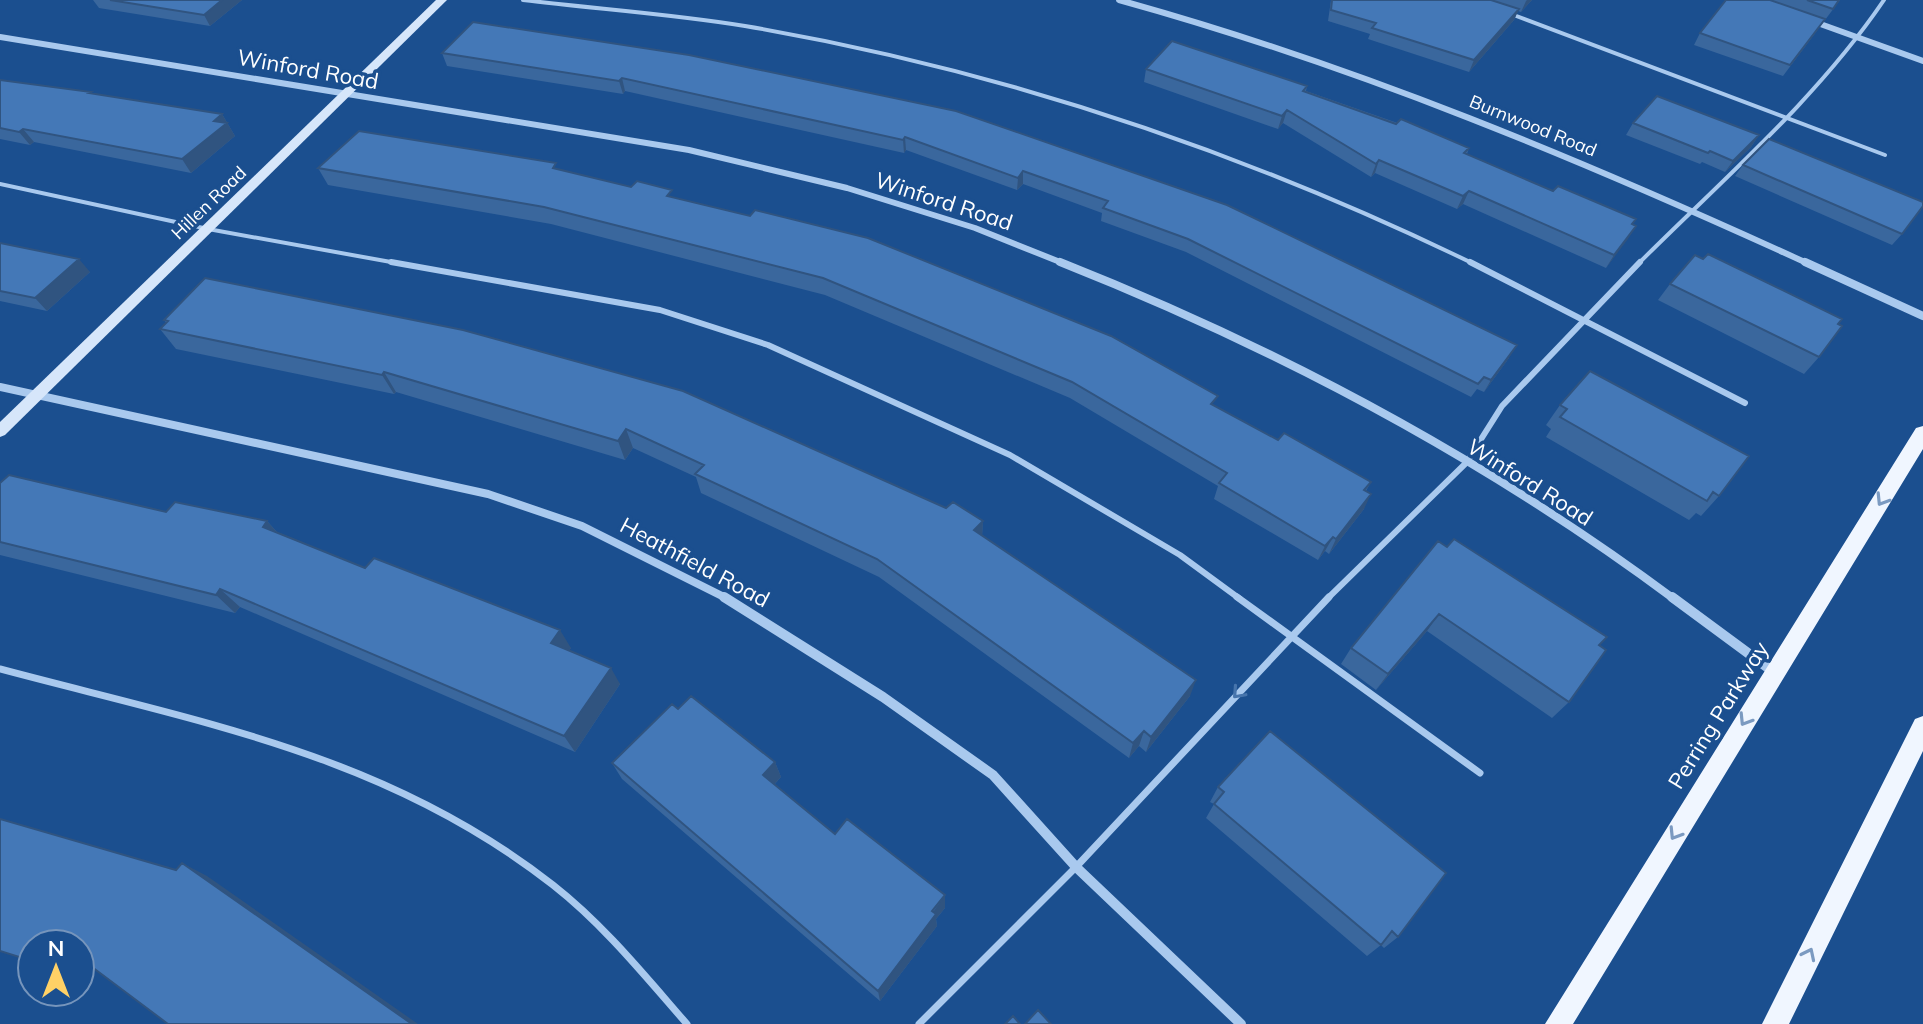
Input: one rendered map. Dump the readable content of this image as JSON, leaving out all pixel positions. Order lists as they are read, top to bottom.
{
  "streets": {
    "main road": ["Perring Parkway"],
    "street": [
      "Winford Road",
      "Burnwood Road",
      "Hillen Road",
      "Heathfield Road"
    ]
  },
  "crossings": [
    ["Winford Road", "Hillen Road"],
    ["Winford Road", "Perring Parkway"],
    ["Hillen Road", "Heathfield Road"]
  ],
  "north": "top"
}
